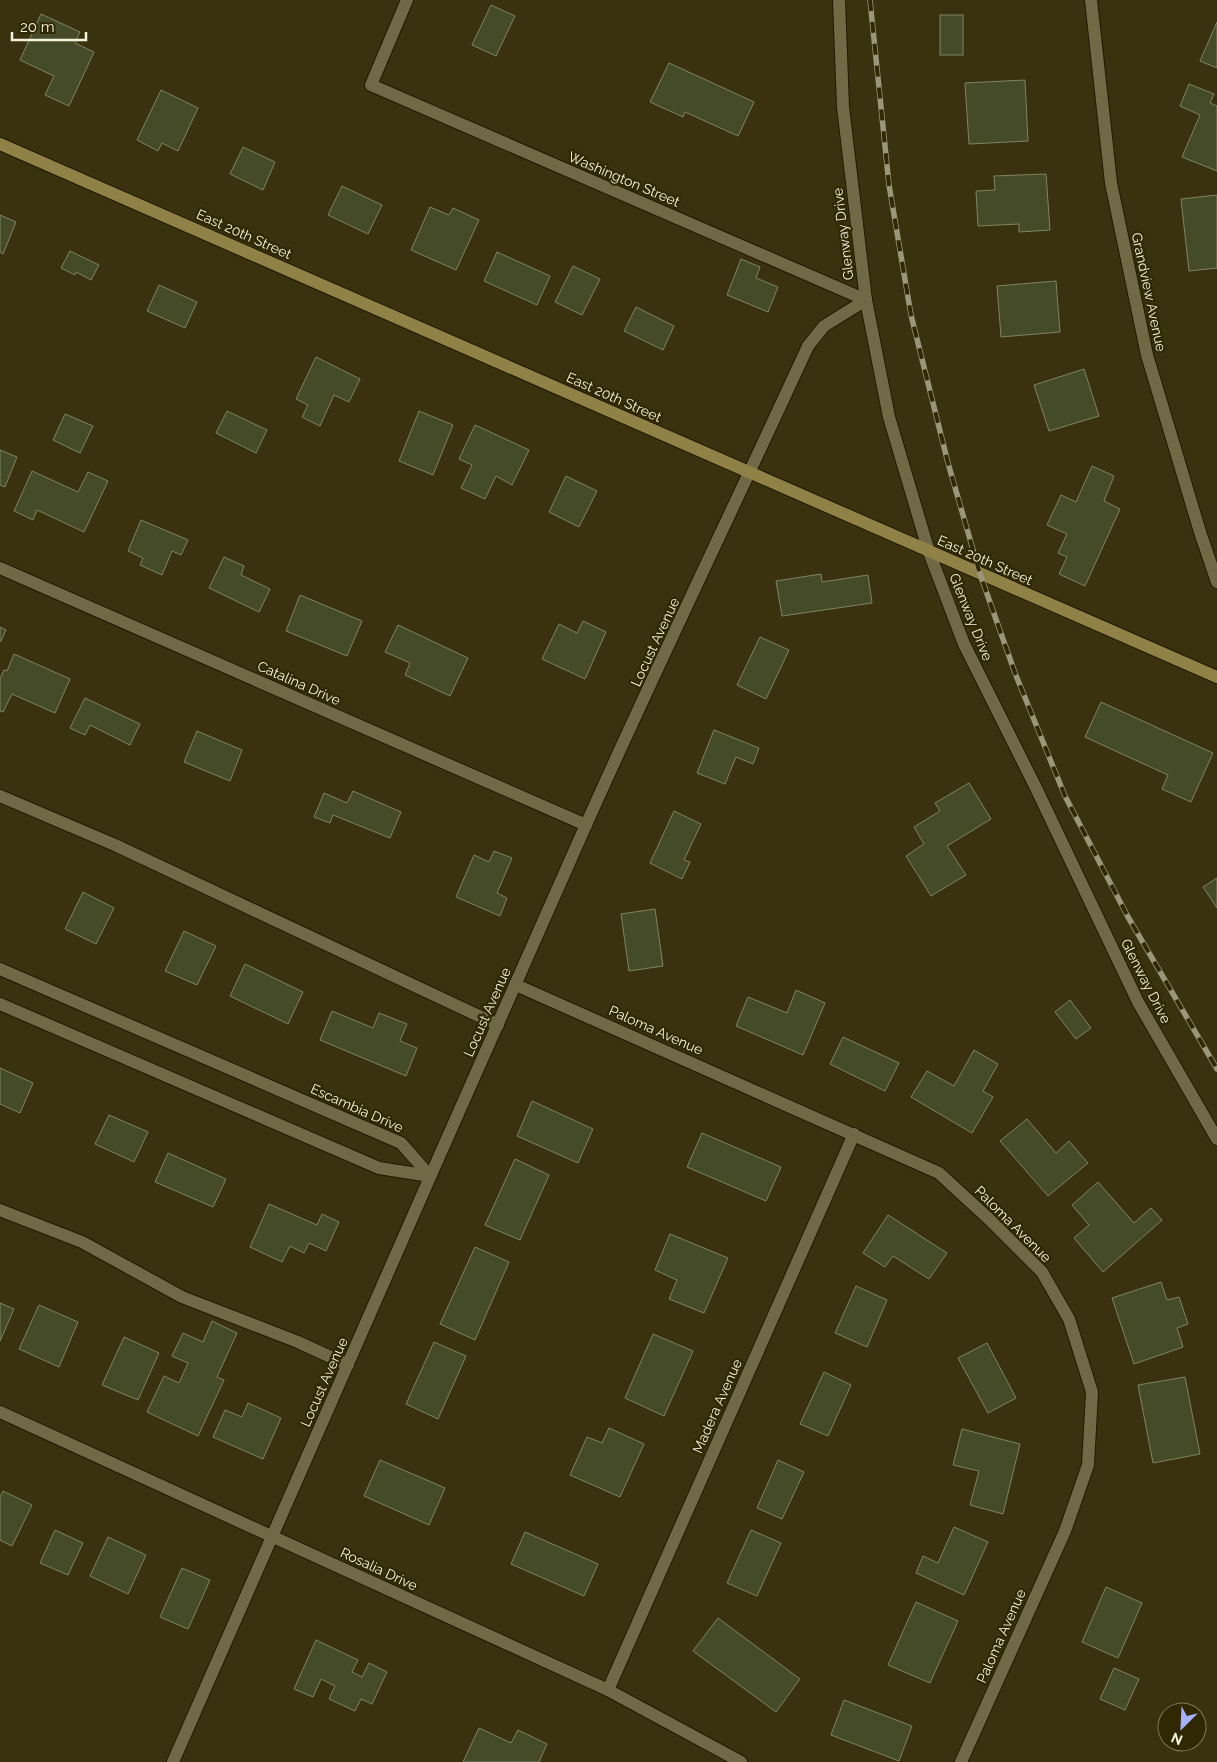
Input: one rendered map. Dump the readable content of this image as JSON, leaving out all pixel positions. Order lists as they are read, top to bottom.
{
  "streets": {
    "street": [
      "Washington Street",
      "East 20th Street",
      "Glenway Drive",
      "Grandview Avenue",
      "Locust Avenue",
      "Catalina Drive",
      "Paloma Avenue",
      "Escambia Drive",
      "Madera Avenue",
      "Rosalia Drive"
    ]
  },
  "crossings": [
    ["Washington Street", "Glenway Drive"],
    ["Washington Street", "Locust Avenue"],
    ["East 20th Street", "Glenway Drive"],
    ["East 20th Street", "Locust Avenue"],
    ["Glenway Drive", "Locust Avenue"],
    ["Locust Avenue", "Catalina Drive"],
    ["Locust Avenue", "Paloma Avenue"],
    ["Locust Avenue", "Escambia Drive"],
    ["Locust Avenue", "Rosalia Drive"],
    ["Paloma Avenue", "Madera Avenue"],
    ["Madera Avenue", "Rosalia Drive"]
  ],
  "scale_bar": "20 m",
  "north": "bottom left"
}
